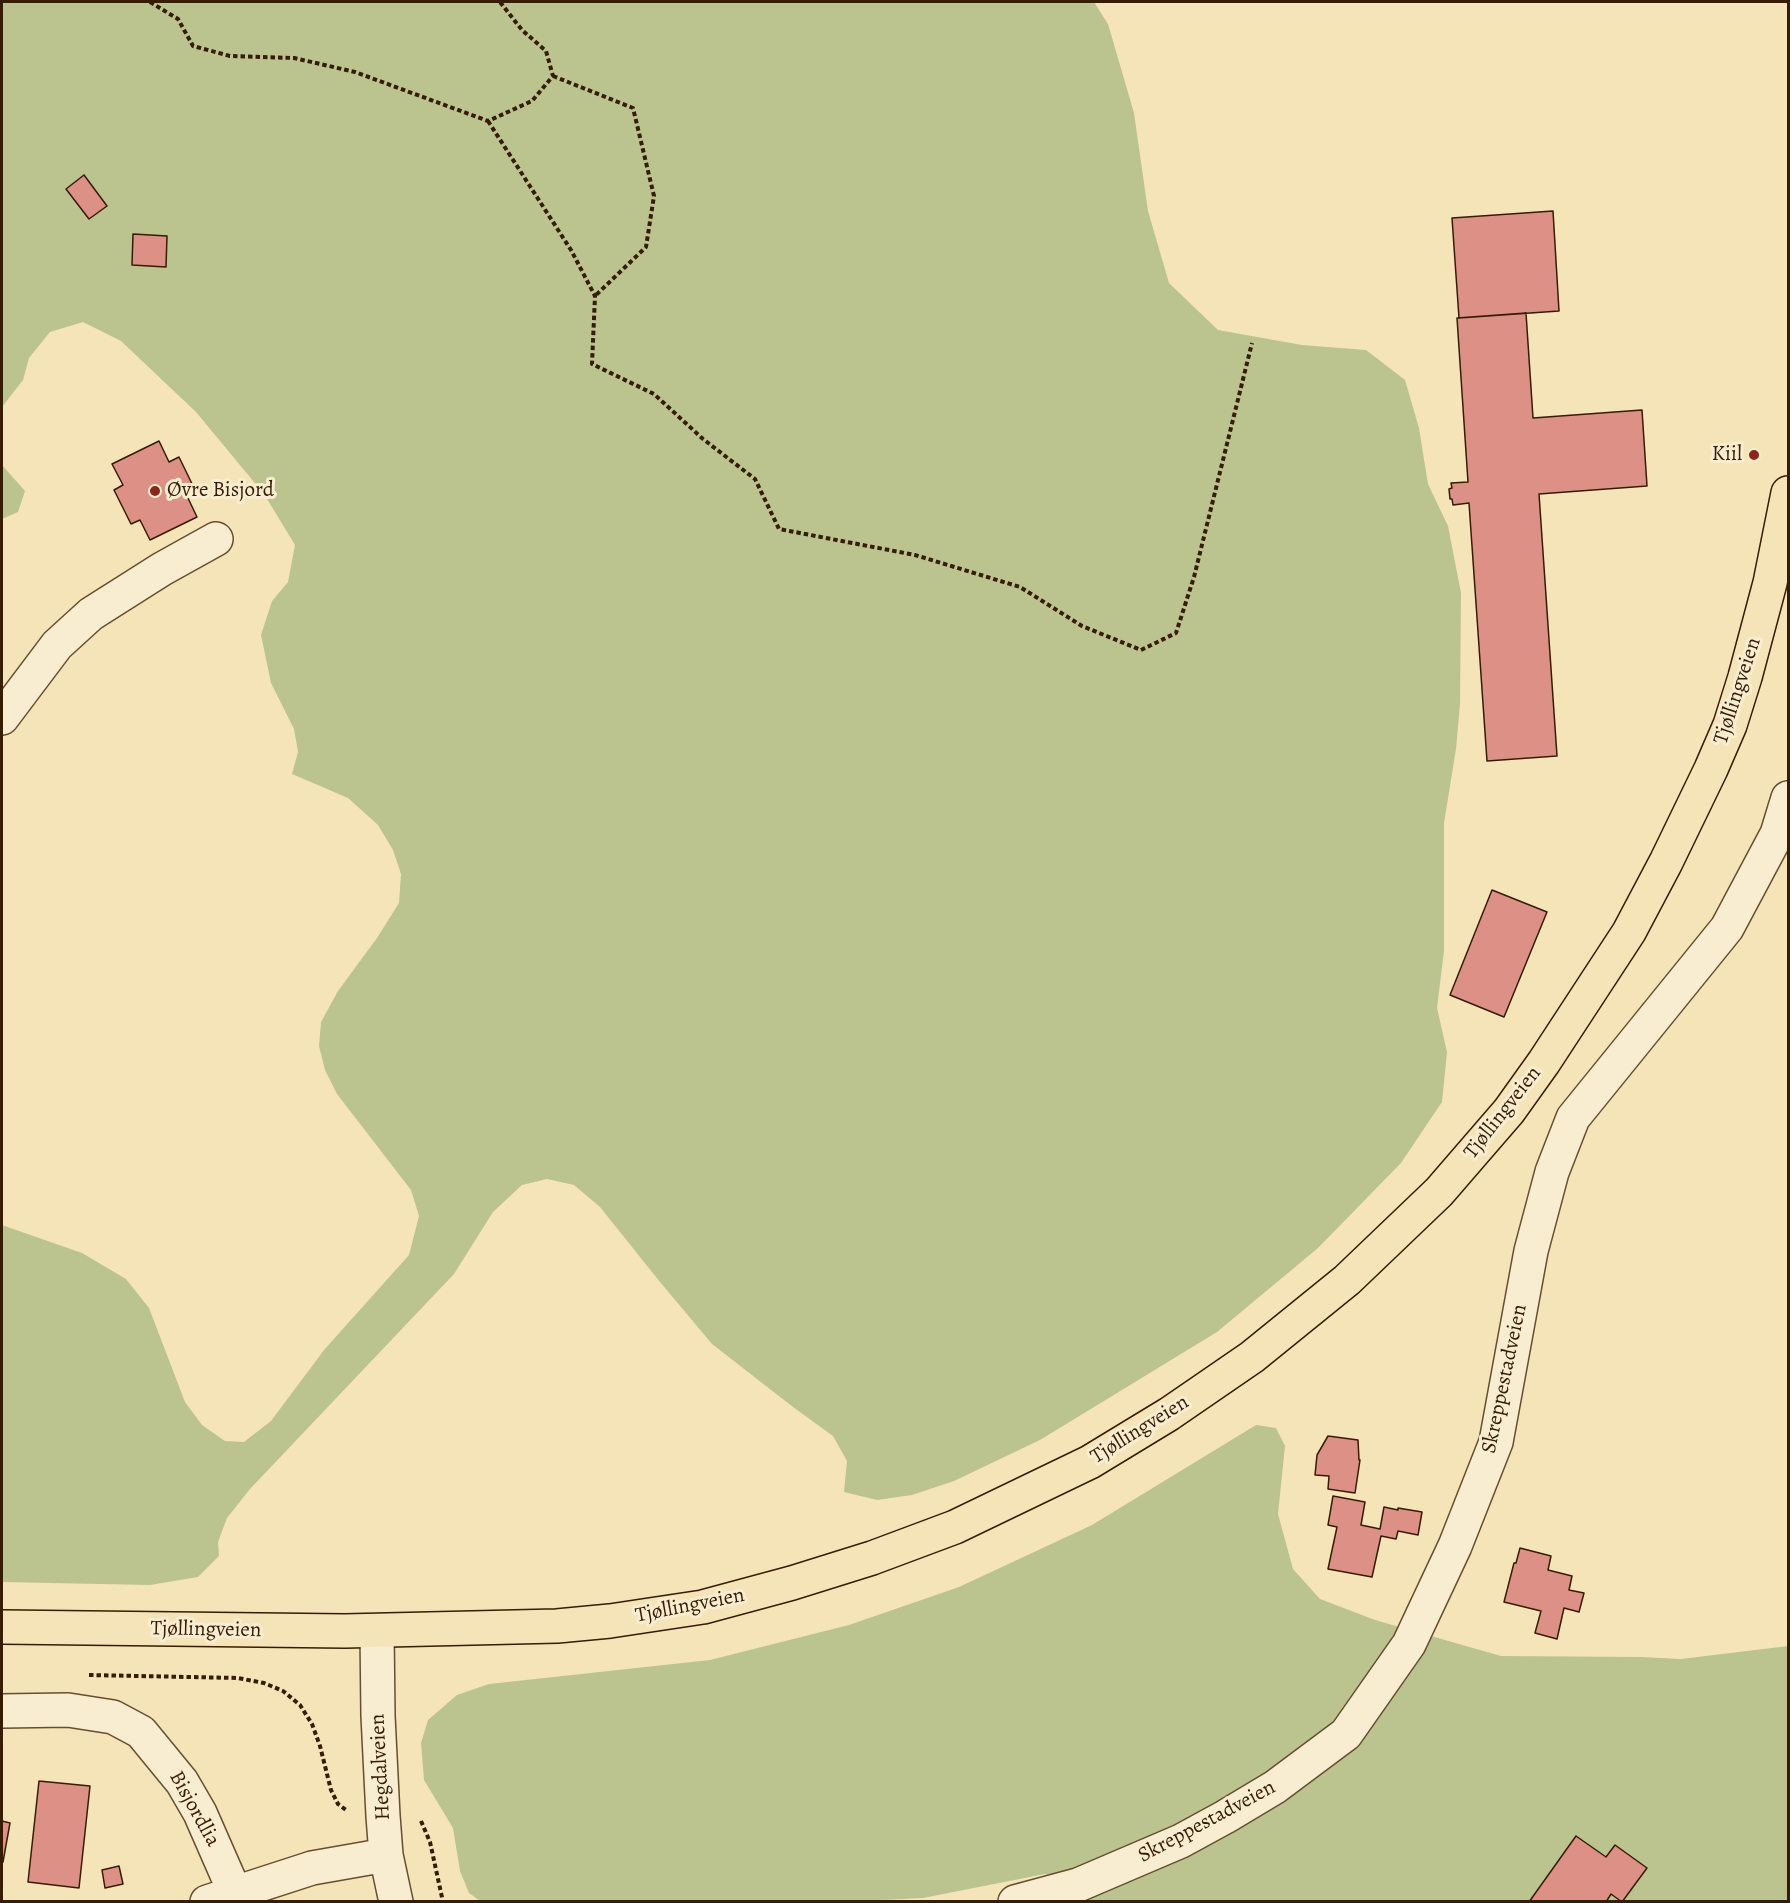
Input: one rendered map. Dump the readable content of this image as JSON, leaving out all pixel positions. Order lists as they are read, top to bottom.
{
  "streets": {
    "main road": ["Tjøllingveien"],
    "street": ["Skreppestadveien", "Hegdalveien", "Bisjordlia"]
  },
  "crossings": [
    ["Tjøllingveien", "Hegdalveien"]
  ],
  "places": ["Kiil", "Øvre Bisjord"]
}
